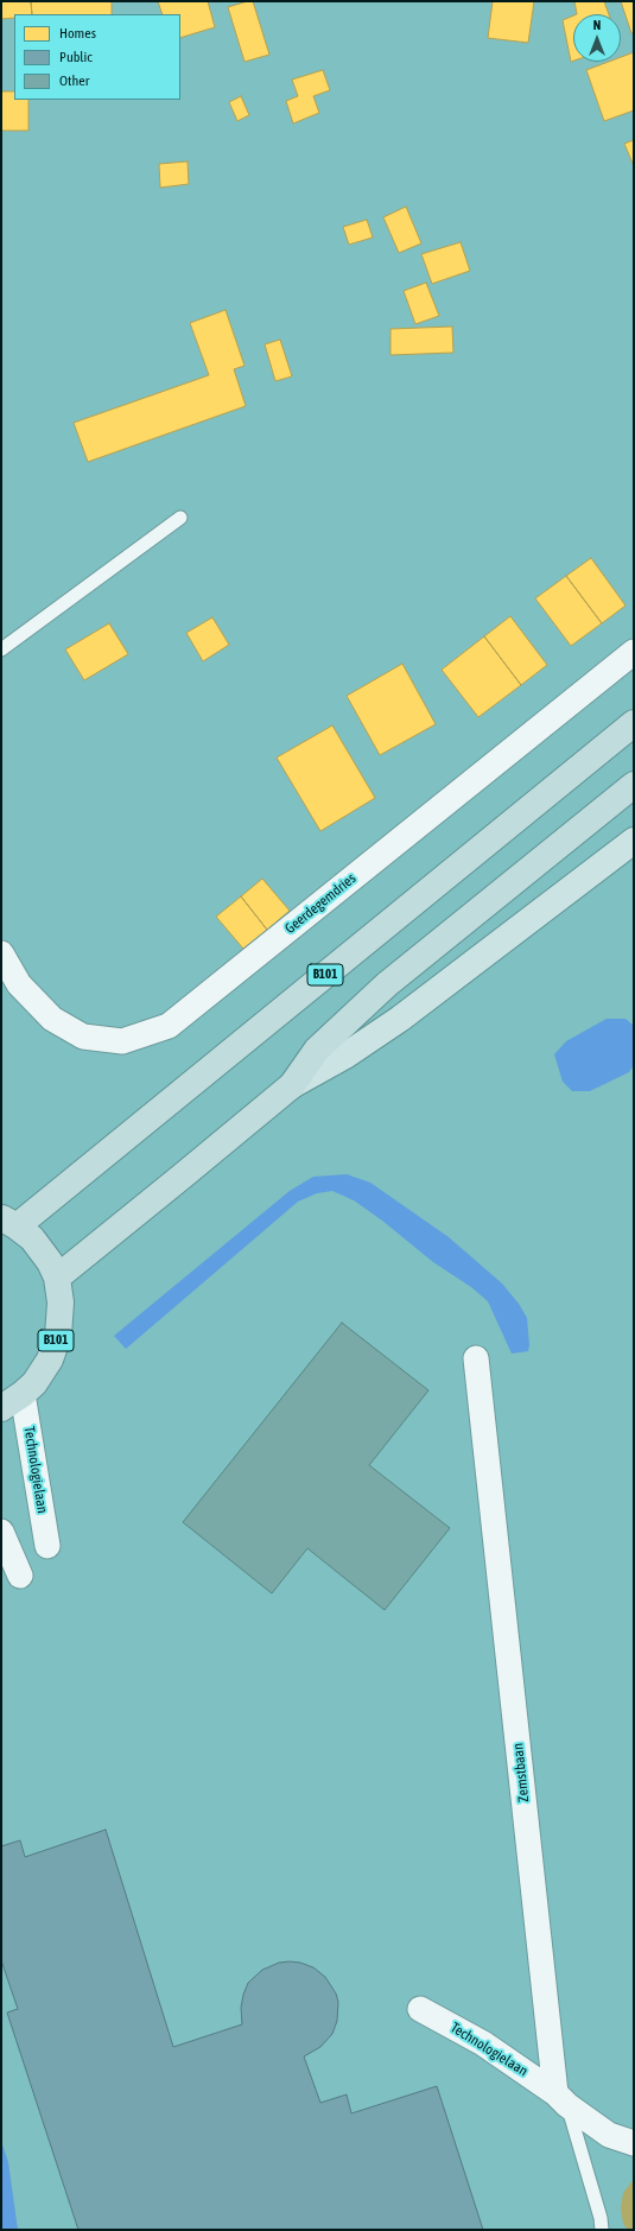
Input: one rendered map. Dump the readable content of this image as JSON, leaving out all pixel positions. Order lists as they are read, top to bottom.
{
  "streets": {
    "highway": ["B101"],
    "street": ["Geerdegemdries", "Technologielaan", "Zemstbaan"]
  },
  "crossings": [
    ["B101", "Technologielaan"],
    ["Technologielaan", "Zemstbaan"]
  ],
  "legend": ["Homes", "Public", "Other"],
  "north": "top"
}
